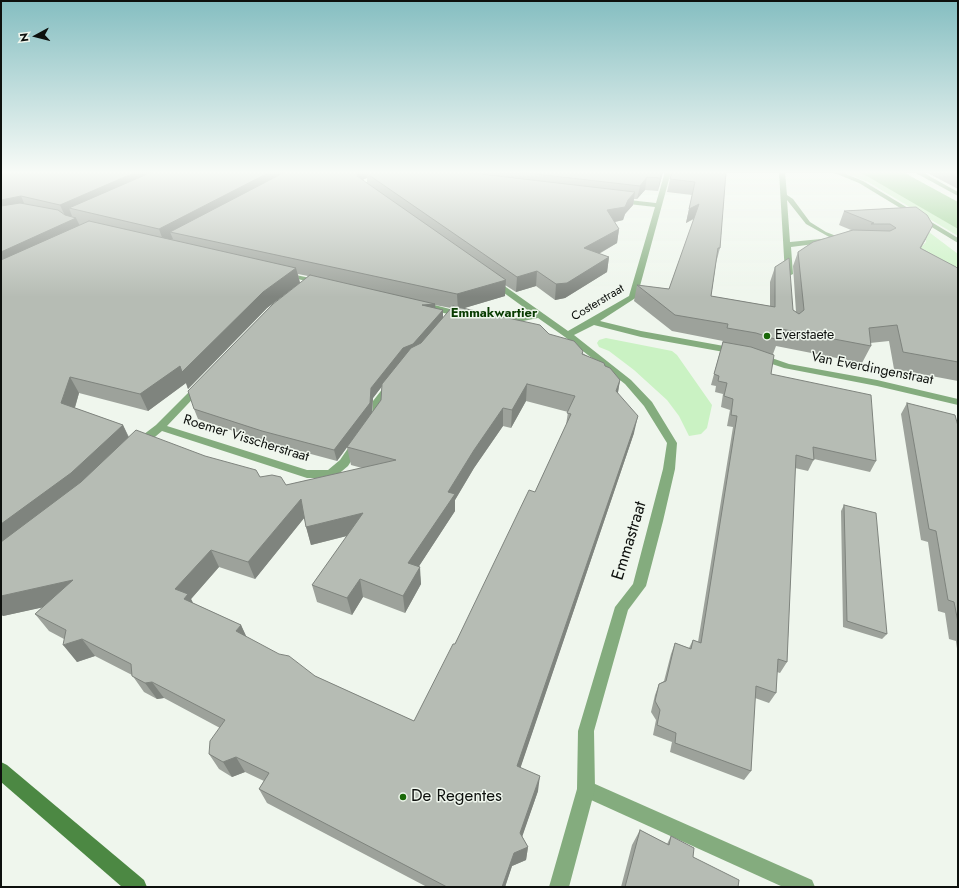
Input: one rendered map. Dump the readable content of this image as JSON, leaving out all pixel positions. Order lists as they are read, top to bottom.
{
  "streets": {
    "street": [
      "Costerstraat",
      "Van Everdingenstraat",
      "Roemer Visscherstraat",
      "Emmastraat"
    ]
  },
  "crossings": [
    ["Costerstraat", "Van Everdingenstraat"],
    ["Costerstraat", "Emmastraat"]
  ],
  "districts": ["Emmakwartier"],
  "places": ["Everstaete", "De Regentes"],
  "north": "left"
}
